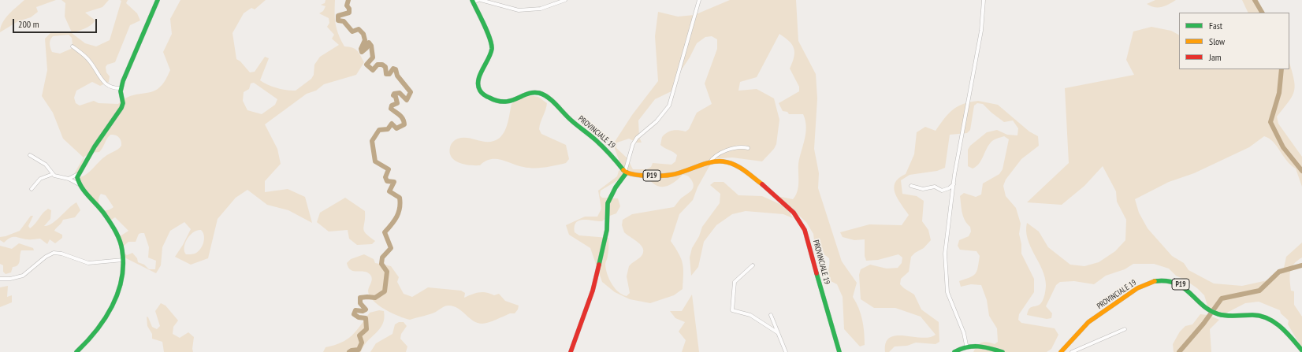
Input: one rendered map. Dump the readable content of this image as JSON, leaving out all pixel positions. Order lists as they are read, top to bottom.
{
  "streets": {
    "main road": ["PROVINCIALE 19", "P19"]
  },
  "legend": ["Fast", "Slow", "Jam"],
  "scale_bar": "200 m"
}
